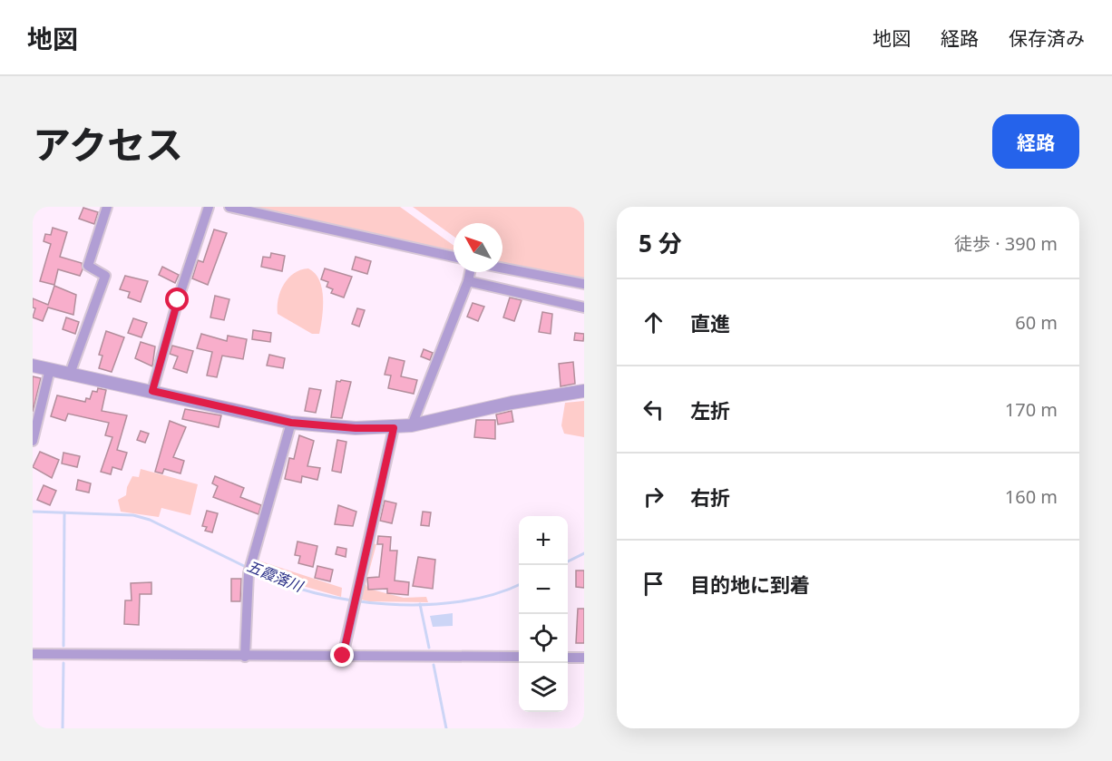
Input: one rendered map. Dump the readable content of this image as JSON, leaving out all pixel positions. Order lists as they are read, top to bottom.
{
  "water": ["五霞落川"],
  "north": "top left",
  "page": {
    "header": "地図",
    "nav": ["地図", "経路", "保存済み"],
    "title": "アクセス",
    "buttons": "経路",
    "heading": ["5 分", "徒歩 · 390 m"],
    "list": [
      ["直進", "60 m"],
      ["左折", "170 m"],
      ["右折", "160 m"],
      "目的地に到着"
    ],
    "map_buttons": ["+", "−"]
  }
}
